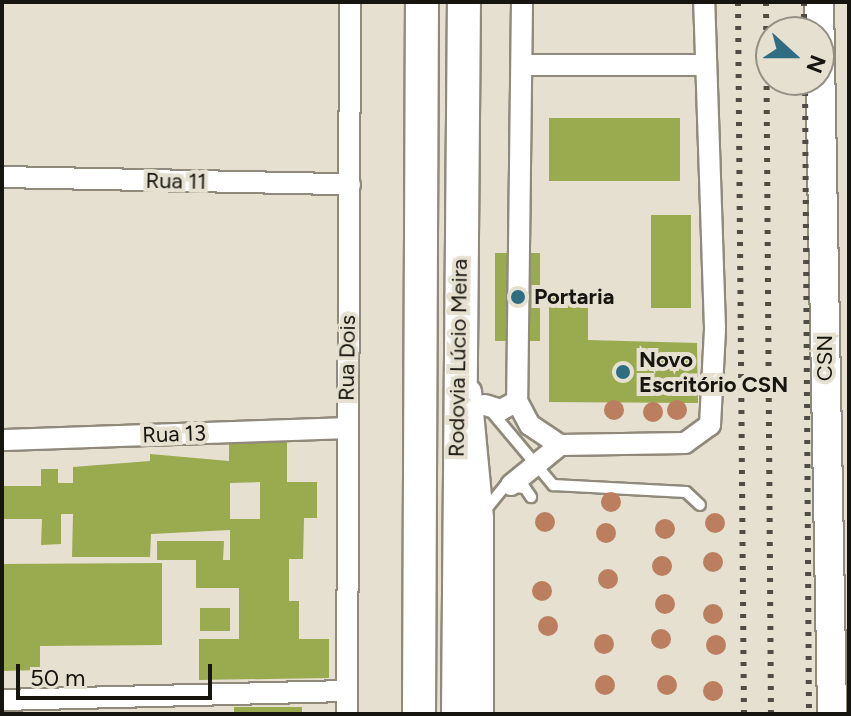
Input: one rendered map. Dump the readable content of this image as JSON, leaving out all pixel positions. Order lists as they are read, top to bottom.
{
  "streets": {
    "main road": ["Rodovia Lúcio Meira"],
    "street": [
      "Rua 11",
      "Rua Dois",
      "CSN",
      "Rua 13"
    ]
  },
  "crossings": [
    ["Rua 11", "Rua Dois"],
    ["Rua Dois", "Rua 13"]
  ],
  "places": ["Portaria", "Novo Escritório CSN"],
  "scale_bar": "50 m",
  "north": "right"
}
